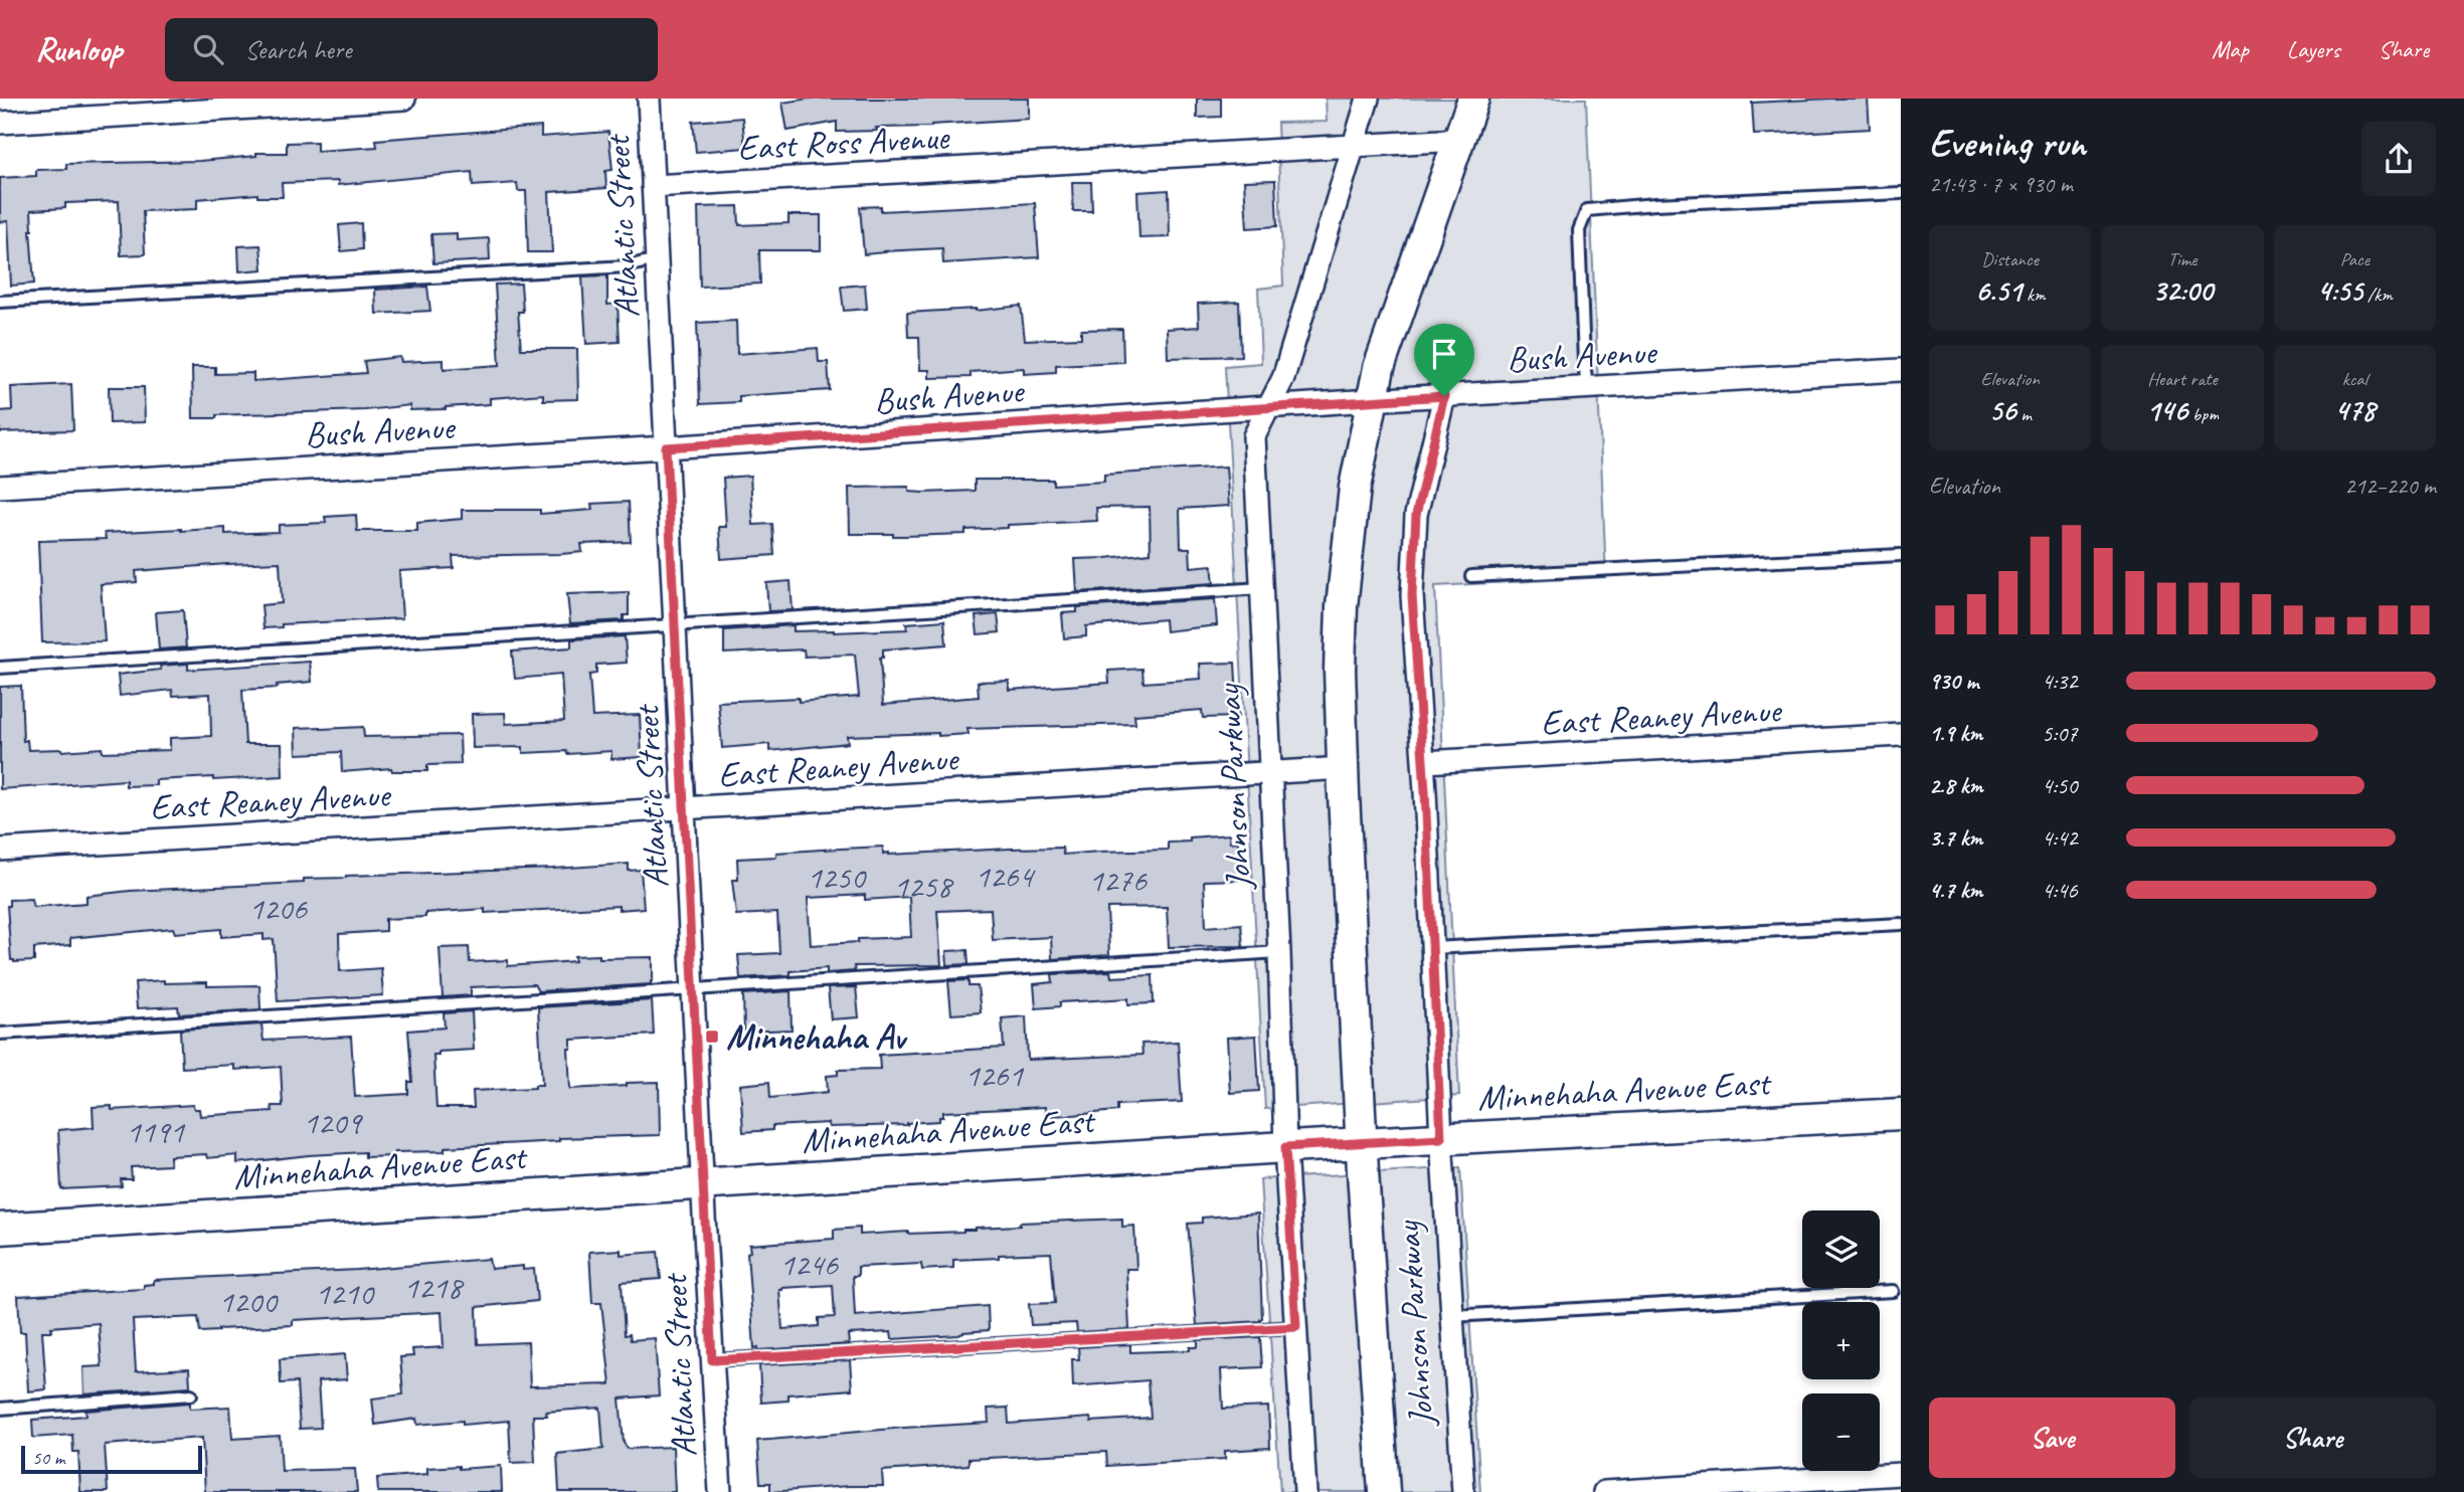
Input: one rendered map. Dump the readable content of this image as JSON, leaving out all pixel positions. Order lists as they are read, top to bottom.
{
  "streets": {
    "main road": ["Johnson Parkway", "Minnehaha Avenue East"],
    "street": [
      "East Ross Avenue",
      "Atlantic Street",
      "Bush Avenue",
      "East Reaney Avenue"
    ]
  },
  "crossings": [
    ["East Ross Avenue", "Atlantic Street"],
    ["East Ross Avenue", "Johnson Parkway"],
    ["Atlantic Street", "Bush Avenue"],
    ["Atlantic Street", "East Reaney Avenue"],
    ["Atlantic Street", "Minnehaha Avenue East"],
    ["Bush Avenue", "Johnson Parkway"],
    ["East Reaney Avenue", "Johnson Parkway"],
    ["Johnson Parkway", "Minnehaha Avenue East"]
  ],
  "places": {
    "transit": ["Minnehaha Av"]
  },
  "house_numbers": [
    "1264",
    "1250",
    "1276",
    "1258",
    "1206",
    "1261",
    "1209",
    "1191",
    "1246",
    "1218",
    "1210",
    "1200"
  ],
  "scale_bar": "50 m",
  "page": {
    "header": "Runloop",
    "search": "Search here",
    "nav": ["Map", "Layers", "Share"],
    "heading": ["Evening run", "21:43 · 7 × 930 m"],
    "stats": [
      ["Distance", "6.51 km"],
      ["Time", "32:00"],
      ["Pace", "4:55 /km"],
      ["Elevation", "56 m"],
      ["Heart rate", "146 bpm"],
      ["kcal", "478"]
    ],
    "chart": ["Elevation", "212–220 m"],
    "list": [
      {
        "name": "930 m",
        "note": "4:32"
      },
      {
        "name": "1.9 km",
        "note": "5:07"
      },
      {
        "name": "2.8 km",
        "note": "4:50"
      },
      {
        "name": "3.7 km",
        "note": "4:42"
      },
      {
        "name": "4.7 km",
        "note": "4:46"
      }
    ],
    "map_buttons": ["+", "−"],
    "buttons": ["Save", "Share"],
    "scale": "50 m"
  }
}
